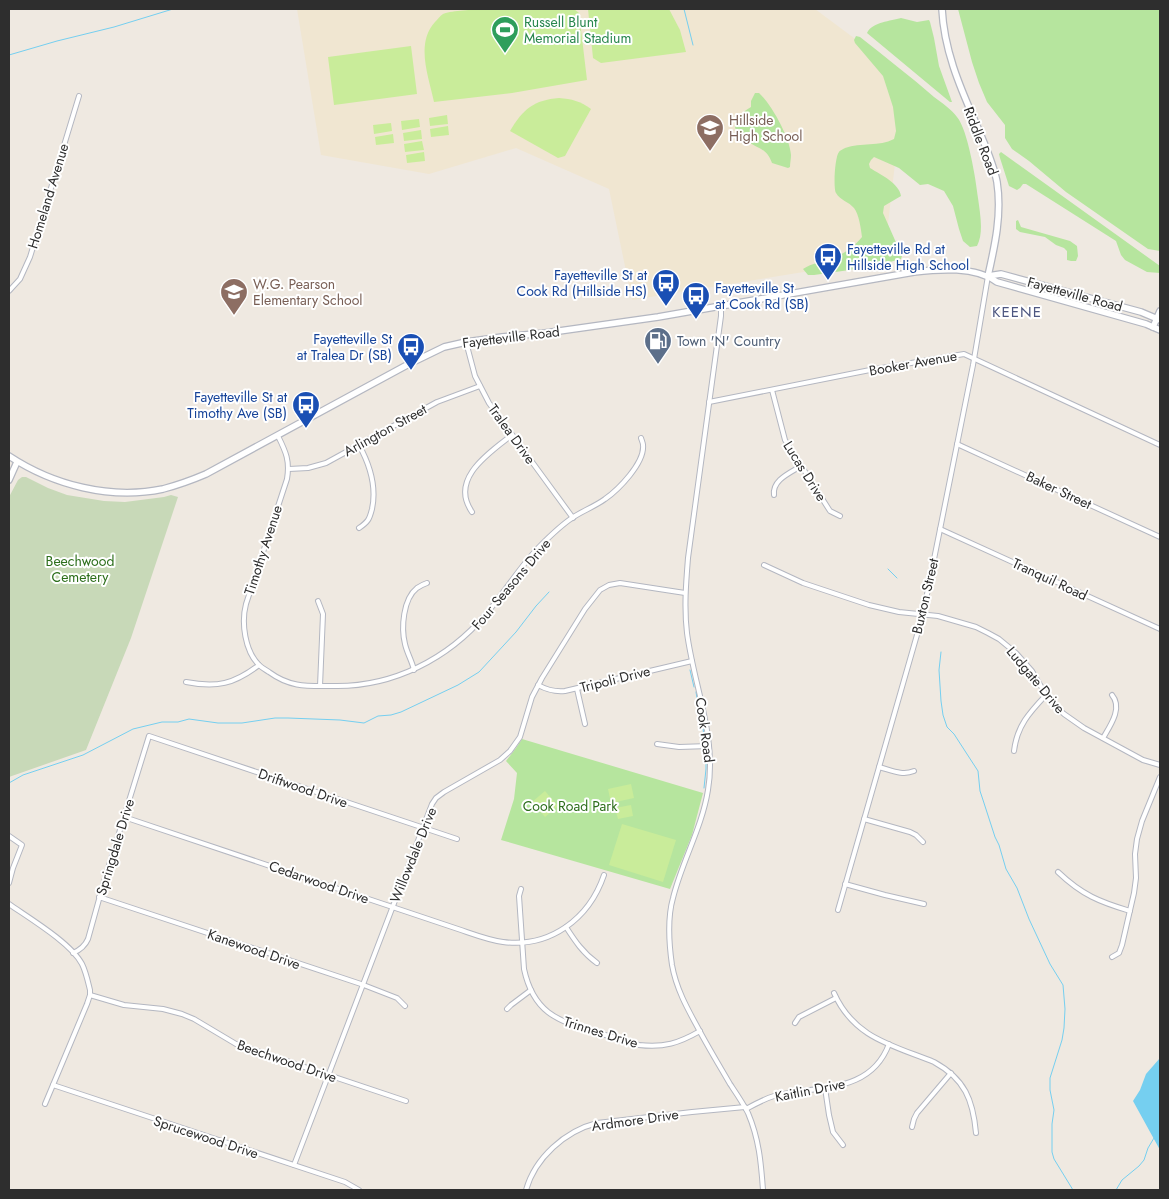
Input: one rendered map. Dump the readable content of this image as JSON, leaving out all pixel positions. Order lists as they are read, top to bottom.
{
  "streets": {
    "main road": ["Riddle Road", "Fayetteville Road"],
    "street": [
      "Homeland Avenue",
      "Booker Avenue",
      "Arlington Street",
      "Tralea Drive",
      "Lucas Drive",
      "Baker Street",
      "Timothy Avenue",
      "Tranquil Road",
      "Four Seasons Drive",
      "Buxton Street",
      "Tripoli Drive",
      "Ludgate Drive",
      "Cook Road",
      "Driftwood Drive",
      "Springdale Drive",
      "Willowdale Drive",
      "Cedarwood Drive",
      "Kanewood Drive",
      "Trinnes Drive",
      "Beechwood Drive",
      "Kaitlin Drive",
      "Ardmore Drive",
      "Sprucewood Drive"
    ]
  },
  "crossings": [
    ["Riddle Road", "Fayetteville Road"],
    ["Riddle Road", "Buxton Street"],
    ["Fayetteville Road", "Tralea Drive"],
    ["Fayetteville Road", "Buxton Street"],
    ["Fayetteville Road", "Cook Road"],
    ["Booker Avenue", "Lucas Drive"],
    ["Booker Avenue", "Buxton Street"],
    ["Booker Avenue", "Cook Road"],
    ["Arlington Street", "Tralea Drive"],
    ["Arlington Street", "Timothy Avenue"],
    ["Tralea Drive", "Four Seasons Drive"],
    ["Baker Street", "Buxton Street"],
    ["Timothy Avenue", "Four Seasons Drive"],
    ["Tranquil Road", "Buxton Street"],
    ["Buxton Street", "Ludgate Drive"],
    ["Tripoli Drive", "Cook Road"],
    ["Tripoli Drive", "Willowdale Drive"],
    ["Cook Road", "Willowdale Drive"],
    ["Cook Road", "Trinnes Drive"],
    ["Cook Road", "Kaitlin Drive"],
    ["Cook Road", "Ardmore Drive"],
    ["Driftwood Drive", "Springdale Drive"],
    ["Driftwood Drive", "Willowdale Drive"],
    ["Springdale Drive", "Cedarwood Drive"],
    ["Springdale Drive", "Kanewood Drive"],
    ["Willowdale Drive", "Cedarwood Drive"],
    ["Willowdale Drive", "Kanewood Drive"],
    ["Willowdale Drive", "Beechwood Drive"],
    ["Willowdale Drive", "Sprucewood Drive"],
    ["Cedarwood Drive", "Trinnes Drive"],
    ["Kaitlin Drive", "Ardmore Drive"]
  ],
  "districts": ["KEENE"],
  "parks": ["Beechwood Cemetery", "Cook Road Park"],
  "places": {
    "sports": ["Russell Blunt Memorial Stadium"],
    "school or university": ["Hillside High School", "W.G. Pearson Elementary School"],
    "bus stop": [
      "Fayetteville Rd at Hillside High School",
      "Fayetteville St at Cook Rd (Hillside HS)",
      "Fayetteville St at Cook Rd (SB)",
      "Fayetteville St at Tralea Dr (SB)",
      "Fayetteville St at Timothy Ave (SB)"
    ],
    "fuel station": ["Town 'N' Country"]
  }
}
